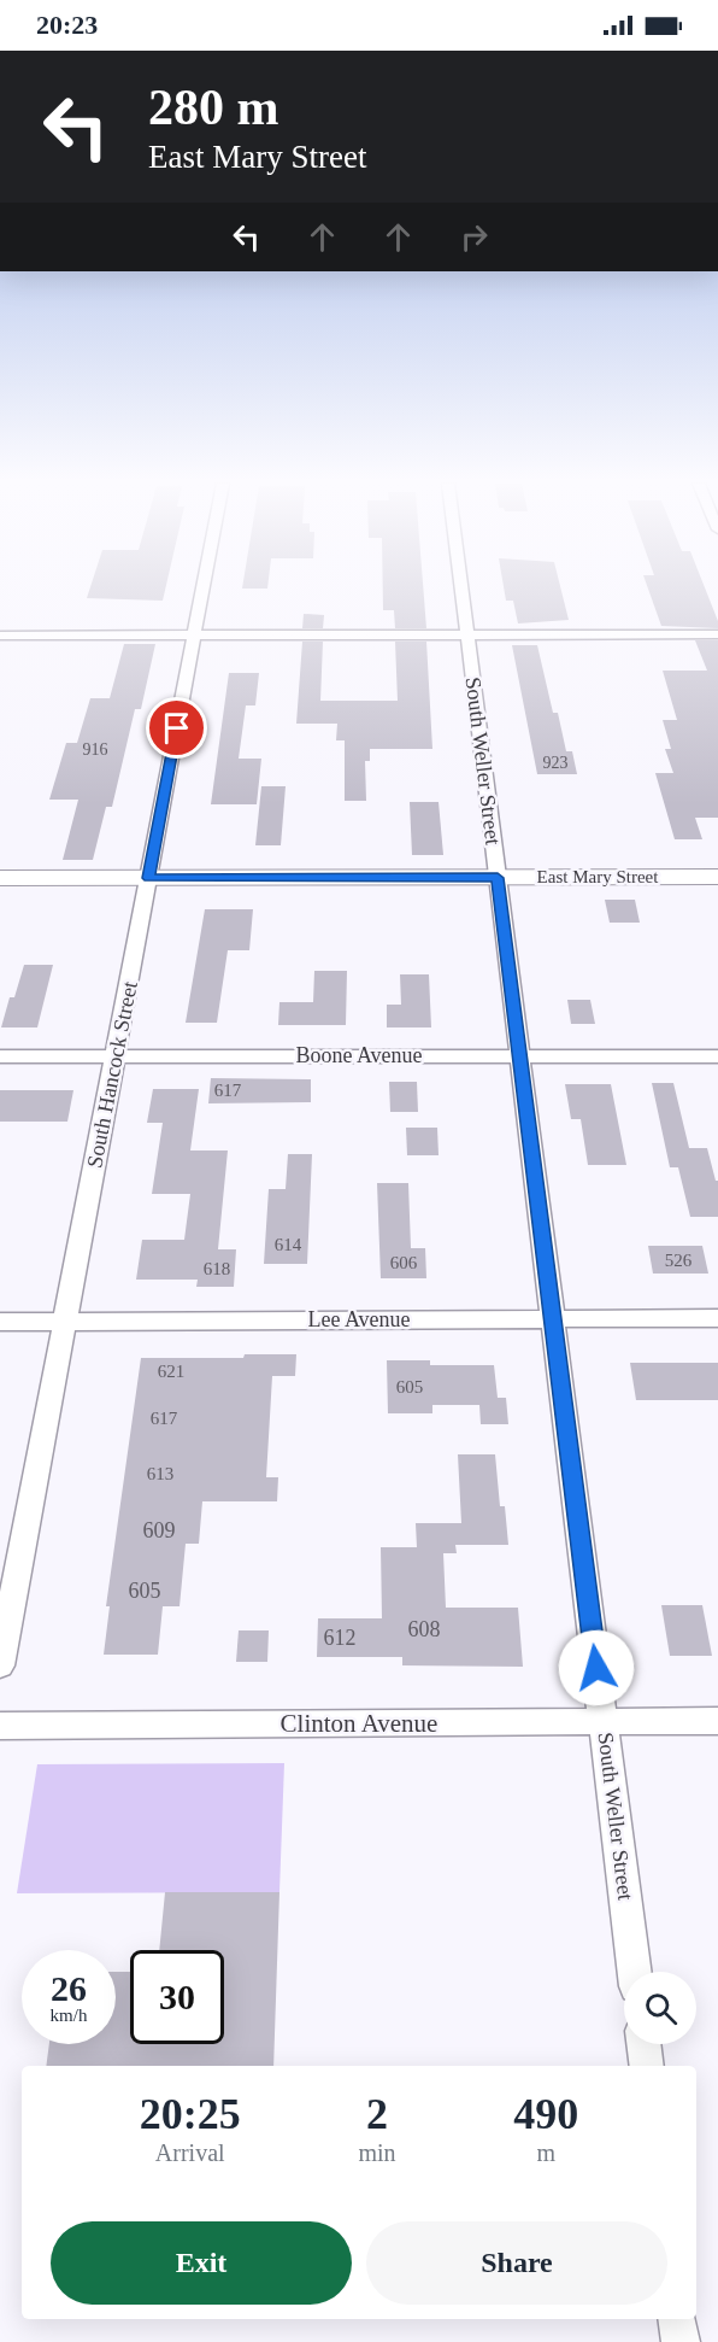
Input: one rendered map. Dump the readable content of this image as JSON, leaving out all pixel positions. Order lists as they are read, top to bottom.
{
  "streets": {
    "main road": ["East Mary Street"],
    "street": [
      "South Weller Street",
      "Boone Avenue",
      "South Hancock Street",
      "Lee Avenue",
      "Clinton Avenue"
    ]
  },
  "crossings": [
    ["South Weller Street", "East Mary Street"],
    ["South Weller Street", "Boone Avenue"],
    ["South Weller Street", "Lee Avenue"],
    ["South Weller Street", "Clinton Avenue"],
    ["East Mary Street", "South Hancock Street"],
    ["Boone Avenue", "South Hancock Street"],
    ["South Hancock Street", "Lee Avenue"]
  ],
  "house_numbers": [
    "916",
    "923",
    "617",
    "614",
    "526",
    "606",
    "618",
    "621",
    "605",
    "617",
    "613",
    "609",
    "605",
    "608",
    "612"
  ],
  "page": {
    "status": "20:23",
    "turn": ["280 m", "East Mary Street"],
    "speed": "26 km/h",
    "limit": "30",
    "eta": [
      "20:25",
      "Arrival",
      "2",
      "min",
      "490",
      "m"
    ],
    "buttons": ["Exit", "Share"]
  }
}
